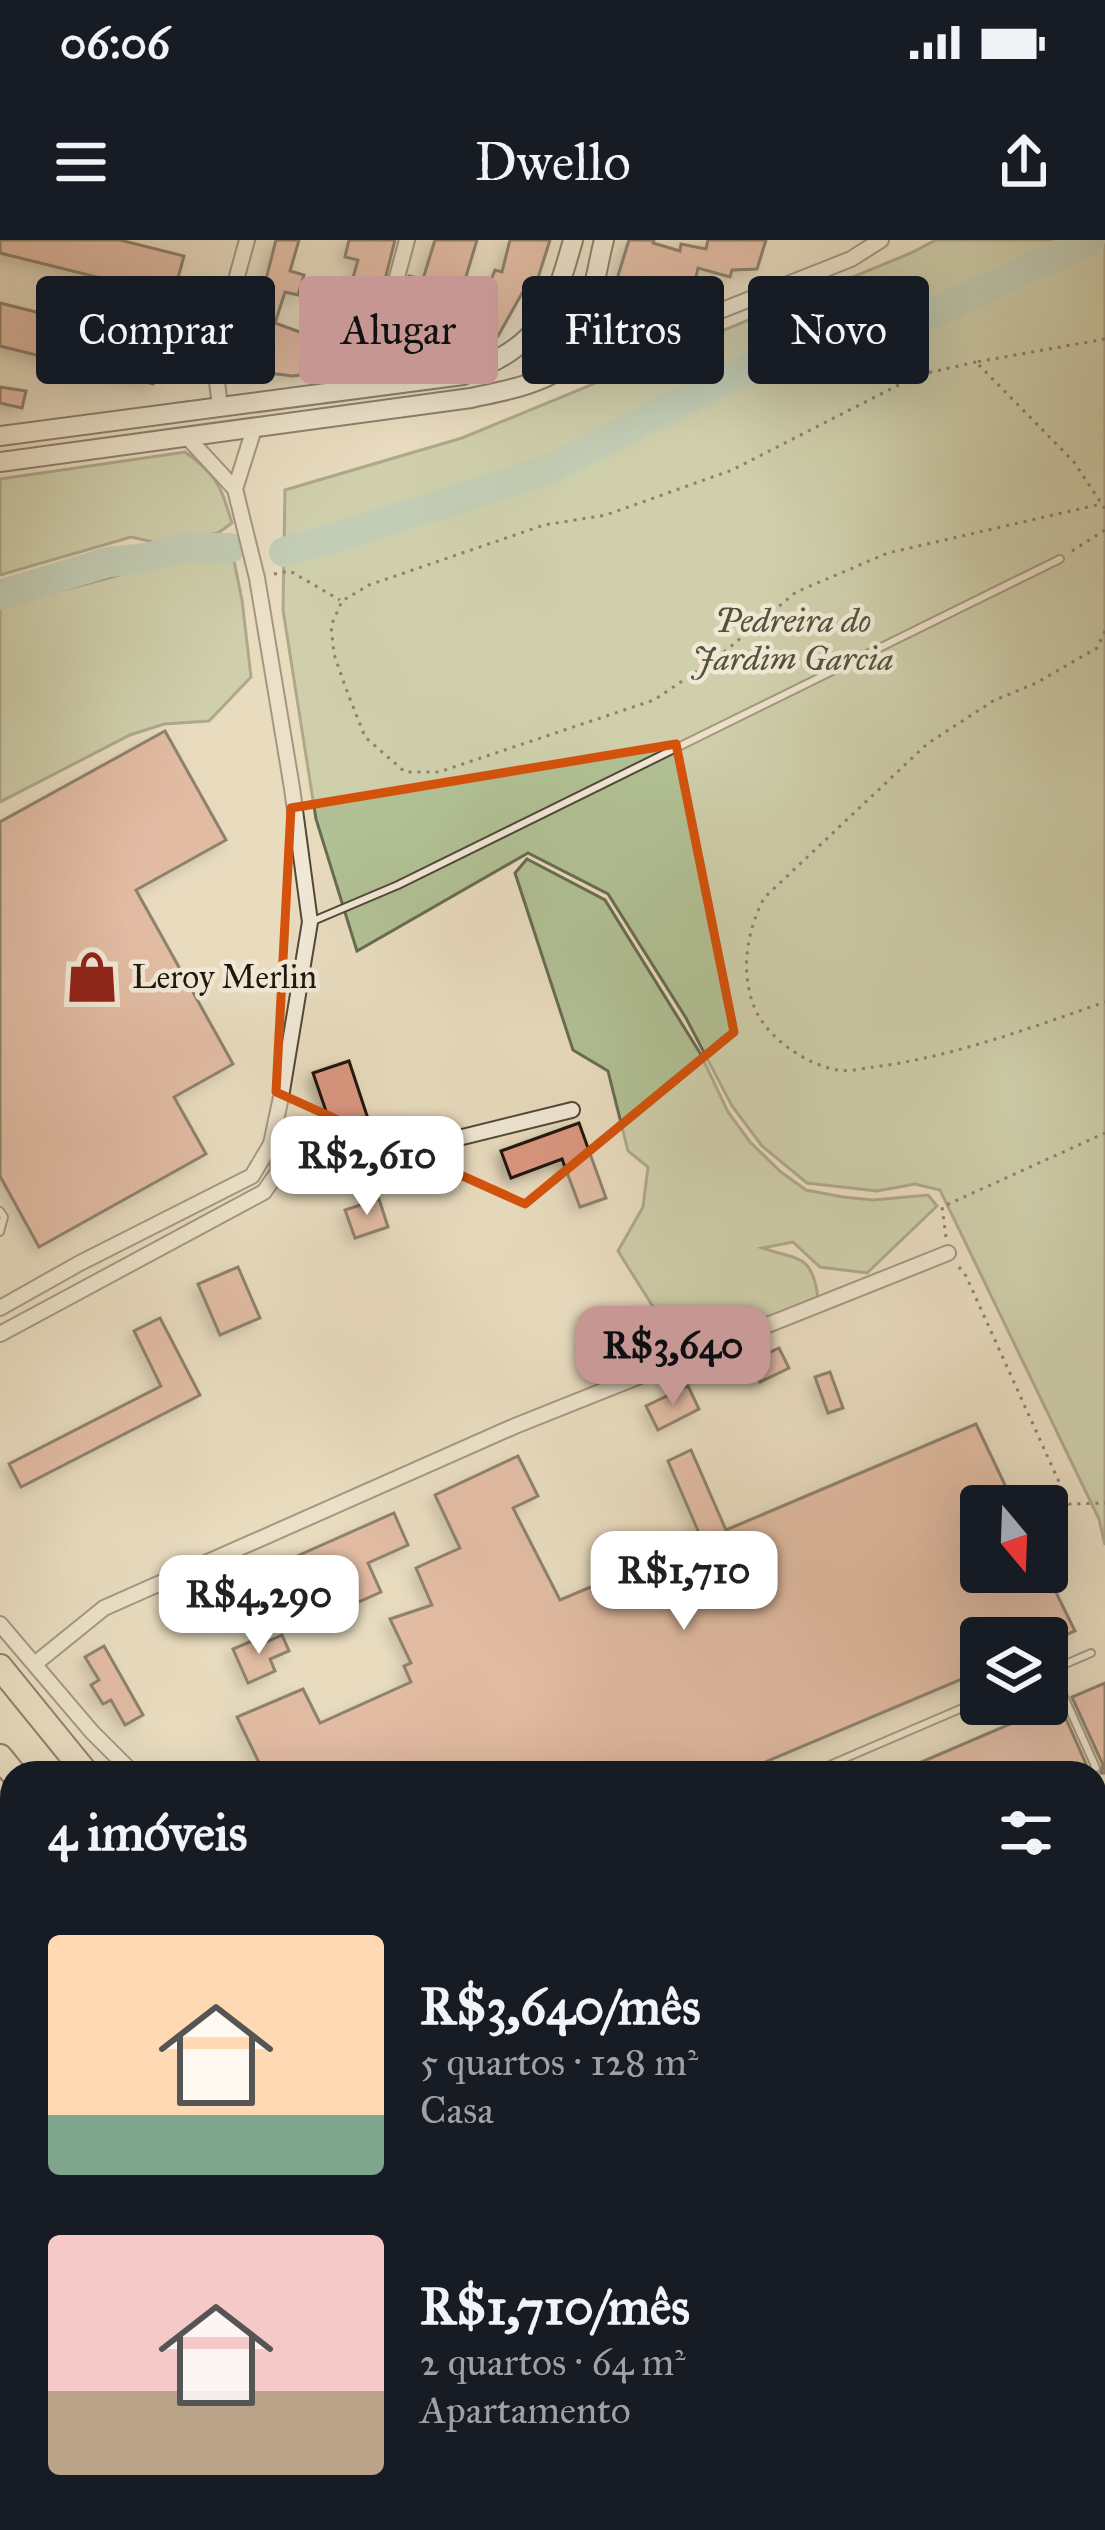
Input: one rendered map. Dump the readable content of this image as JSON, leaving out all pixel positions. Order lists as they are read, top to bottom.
{
  "parks": ["Pedreira do Jardim Garcia"],
  "places": {
    "shop": ["Leroy Merlin"]
  },
  "north": "bottom",
  "page": {
    "status": "06:06",
    "header": "Dwello",
    "chip": [
      "Comprar",
      "Alugar",
      "Filtros",
      "Novo"
    ],
    "price": [
      "R$2,610",
      "R$3,640",
      "R$1,710",
      "R$4,290"
    ],
    "heading": "4 imóveis",
    "list": [
      {
        "name": "R$3,640/mês",
        "note": "5 quartos · 128 m² · Casa"
      },
      {
        "name": "R$1,710/mês",
        "note": "2 quartos · 64 m² · Apartamento"
      }
    ]
  }
}
